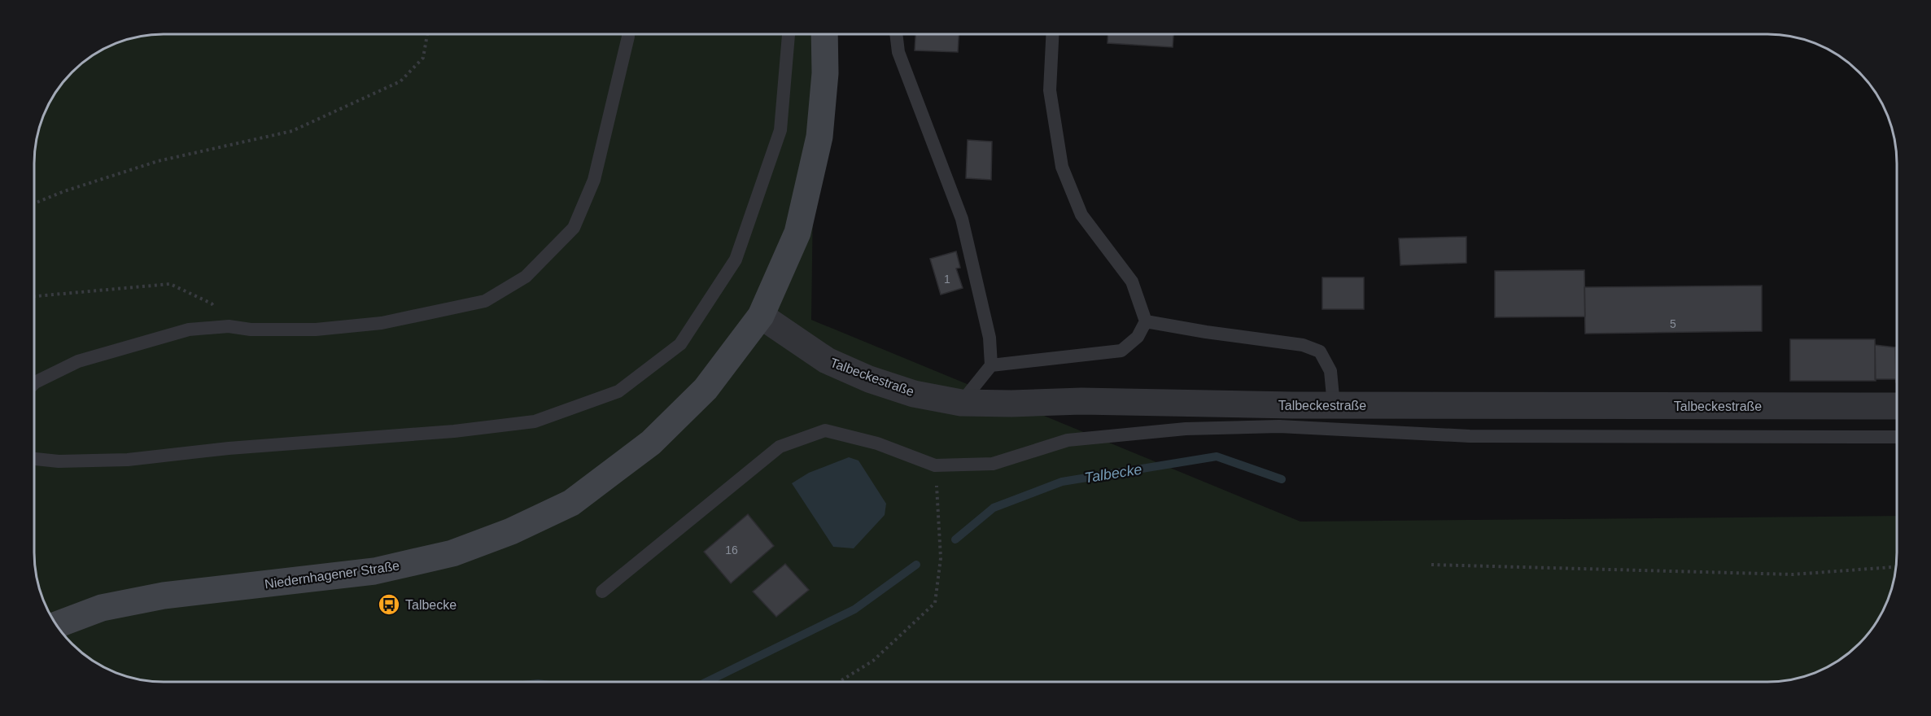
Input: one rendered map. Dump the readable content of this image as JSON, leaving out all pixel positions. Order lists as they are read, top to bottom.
{
  "streets": {
    "main road": ["Niedernhagener Straße"],
    "street": ["Talbeckestraße"]
  },
  "crossings": [
    ["Talbeckestraße", "Niedernhagener Straße"]
  ],
  "water": ["Talbecke"],
  "places": {
    "bus stop": ["Talbecke"]
  },
  "house_numbers": ["1", "5", "16"]
}
